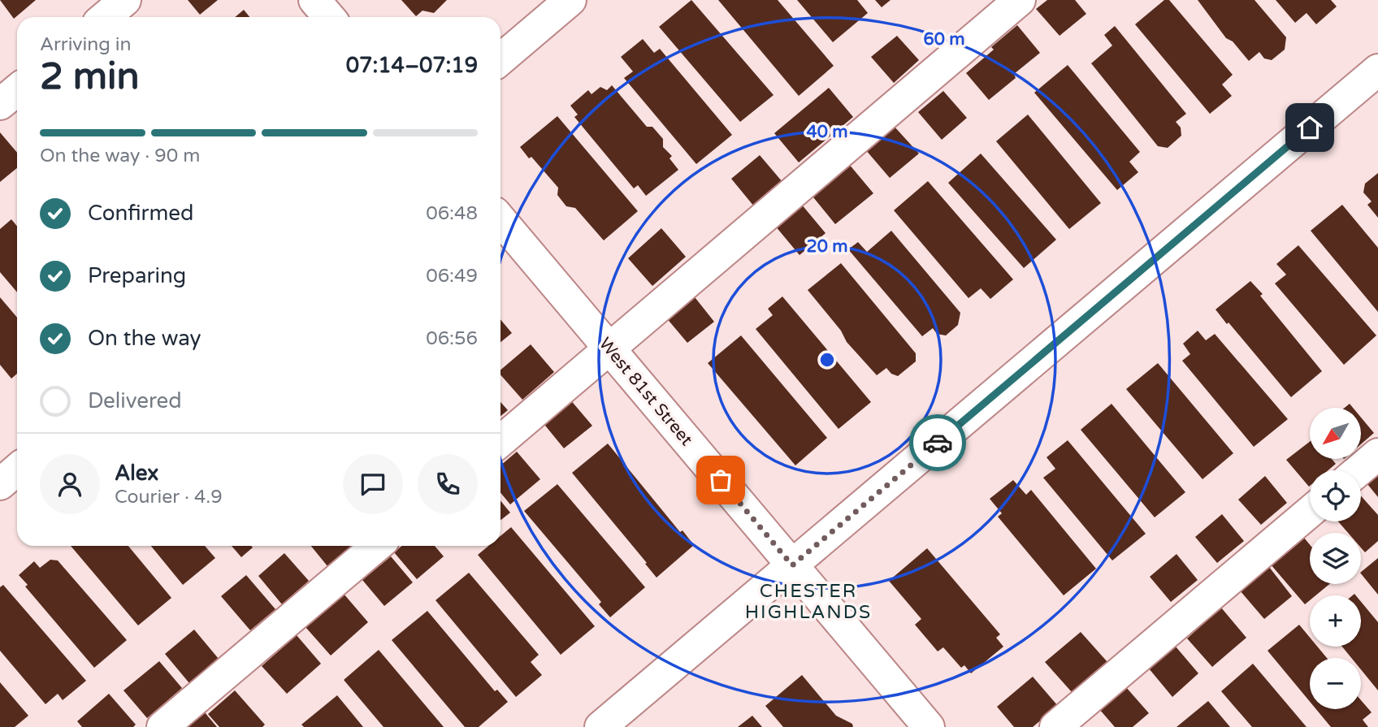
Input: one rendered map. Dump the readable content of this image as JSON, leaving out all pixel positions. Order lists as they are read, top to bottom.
{
  "streets": {
    "street": ["West 81st Street"]
  },
  "districts": ["CHESTER HIGHLANDS"],
  "north": "bottom left",
  "page": {
    "heading": ["2 min", "Arriving in", "07:14–07:19"],
    "panel": ["Alex", "Courier · 4.9"],
    "bar": "On the way · 90 m",
    "list": [
      ["Confirmed", "06:48"],
      ["Preparing", "06:49"],
      ["On the way", "06:56"],
      "Delivered"
    ],
    "map_buttons": ["+", "−"]
  },
  "rings": ["60 m", "40 m", "20 m"]
}
